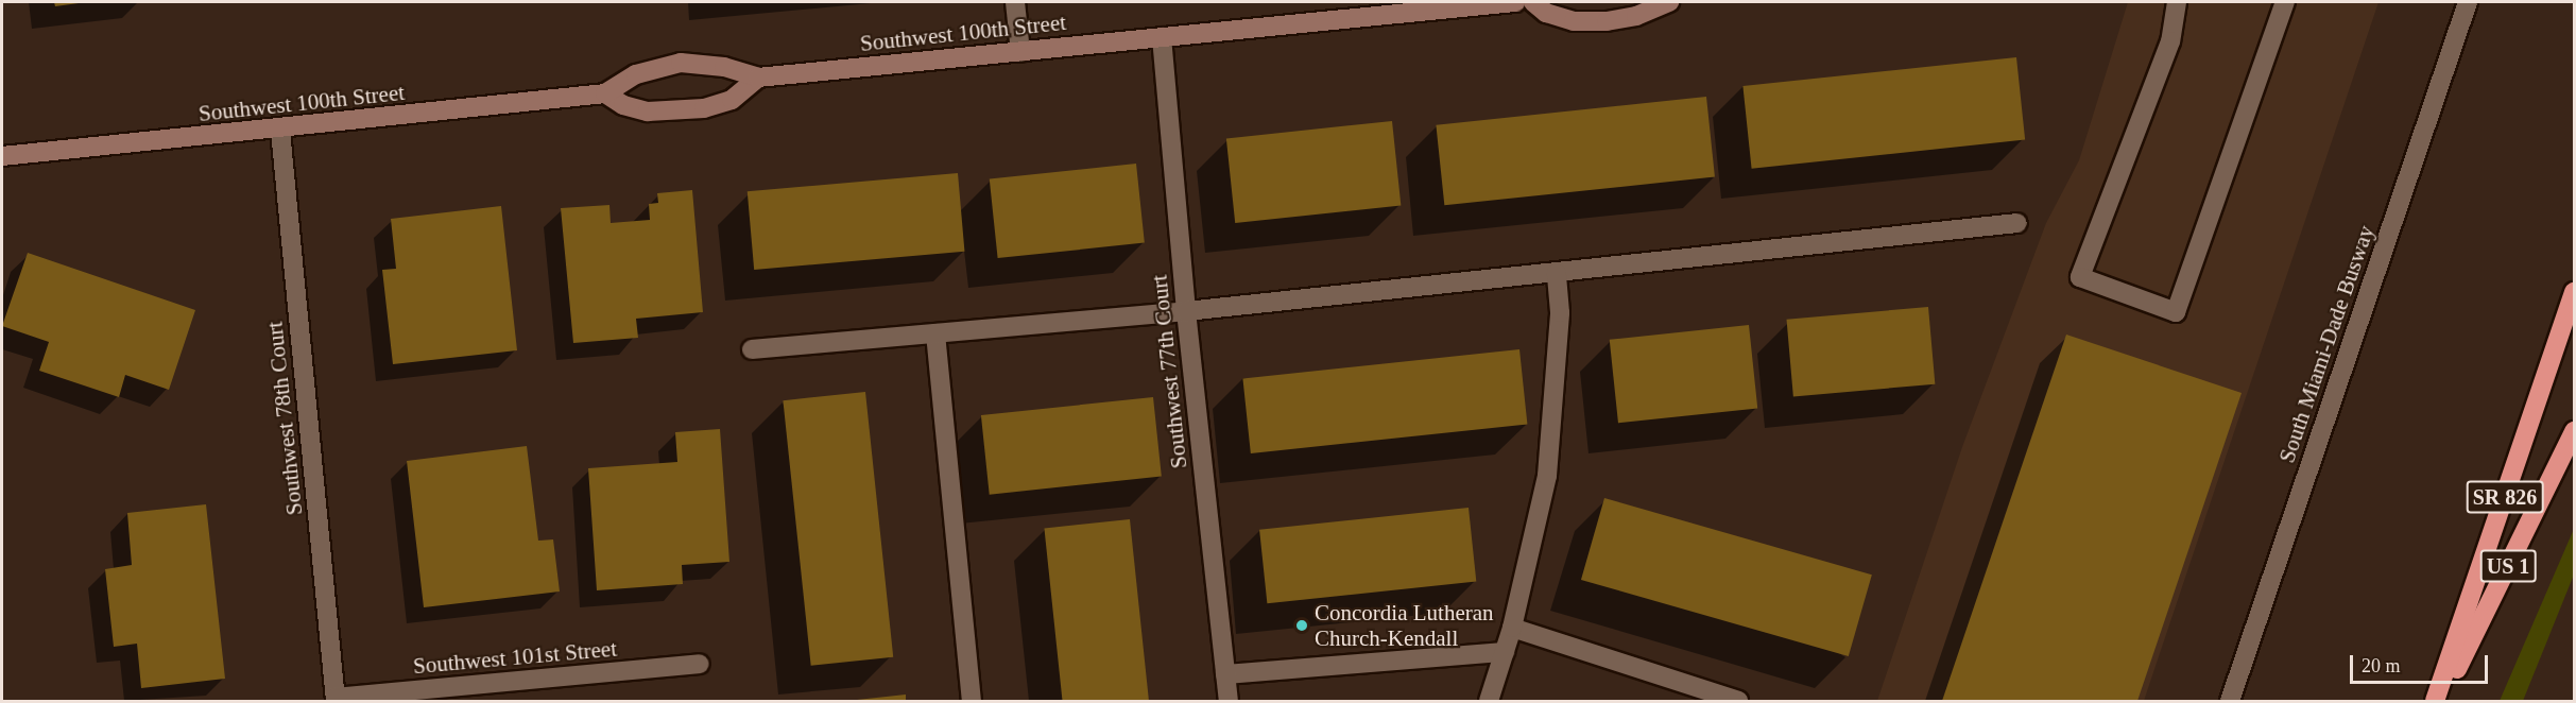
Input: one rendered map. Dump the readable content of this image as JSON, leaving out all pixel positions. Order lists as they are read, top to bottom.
{
  "streets": {
    "highway": ["SR 826", "US 1"],
    "street": [
      "Southwest 100th Street",
      "South Miami-Dade Busway",
      "Southwest 77th Court",
      "Southwest 78th Court",
      "Southwest 101st Street"
    ]
  },
  "crossings": [
    ["Southwest 100th Street", "Southwest 77th Court"],
    ["Southwest 100th Street", "Southwest 78th Court"],
    ["Southwest 78th Court", "Southwest 101st Street"]
  ],
  "places": ["Concordia Lutheran Church-Kendall"],
  "scale_bar": "20 m"
}
